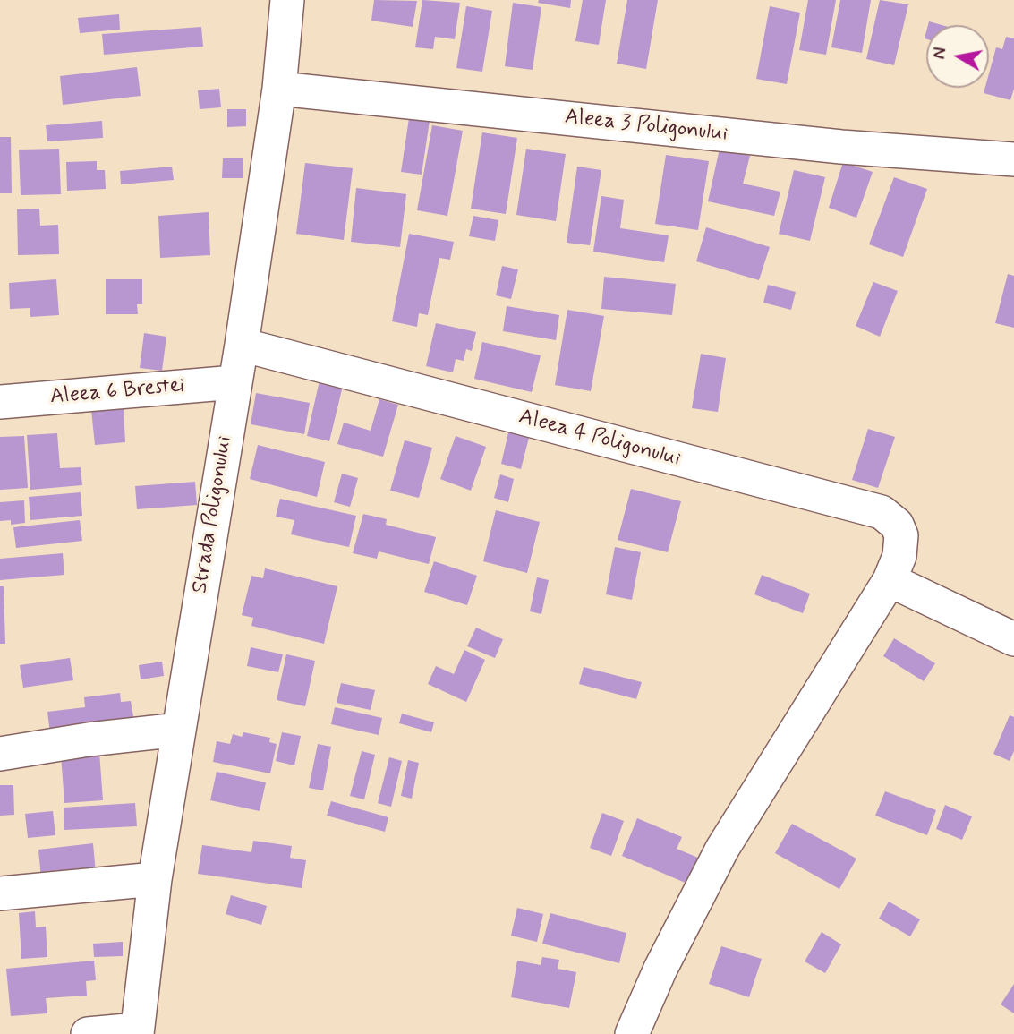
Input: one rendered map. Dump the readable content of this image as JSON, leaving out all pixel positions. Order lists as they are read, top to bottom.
{
  "streets": {
    "street": [
      "Aleea 3 Poligonului",
      "Aleea 6 Brestei",
      "Aleea 4 Poligonului",
      "Strada Poligonului"
    ]
  },
  "crossings": [
    ["Aleea 3 Poligonului", "Strada Poligonului"],
    ["Aleea 6 Brestei", "Strada Poligonului"],
    ["Aleea 4 Poligonului", "Strada Poligonului"]
  ],
  "north": "left"
}
